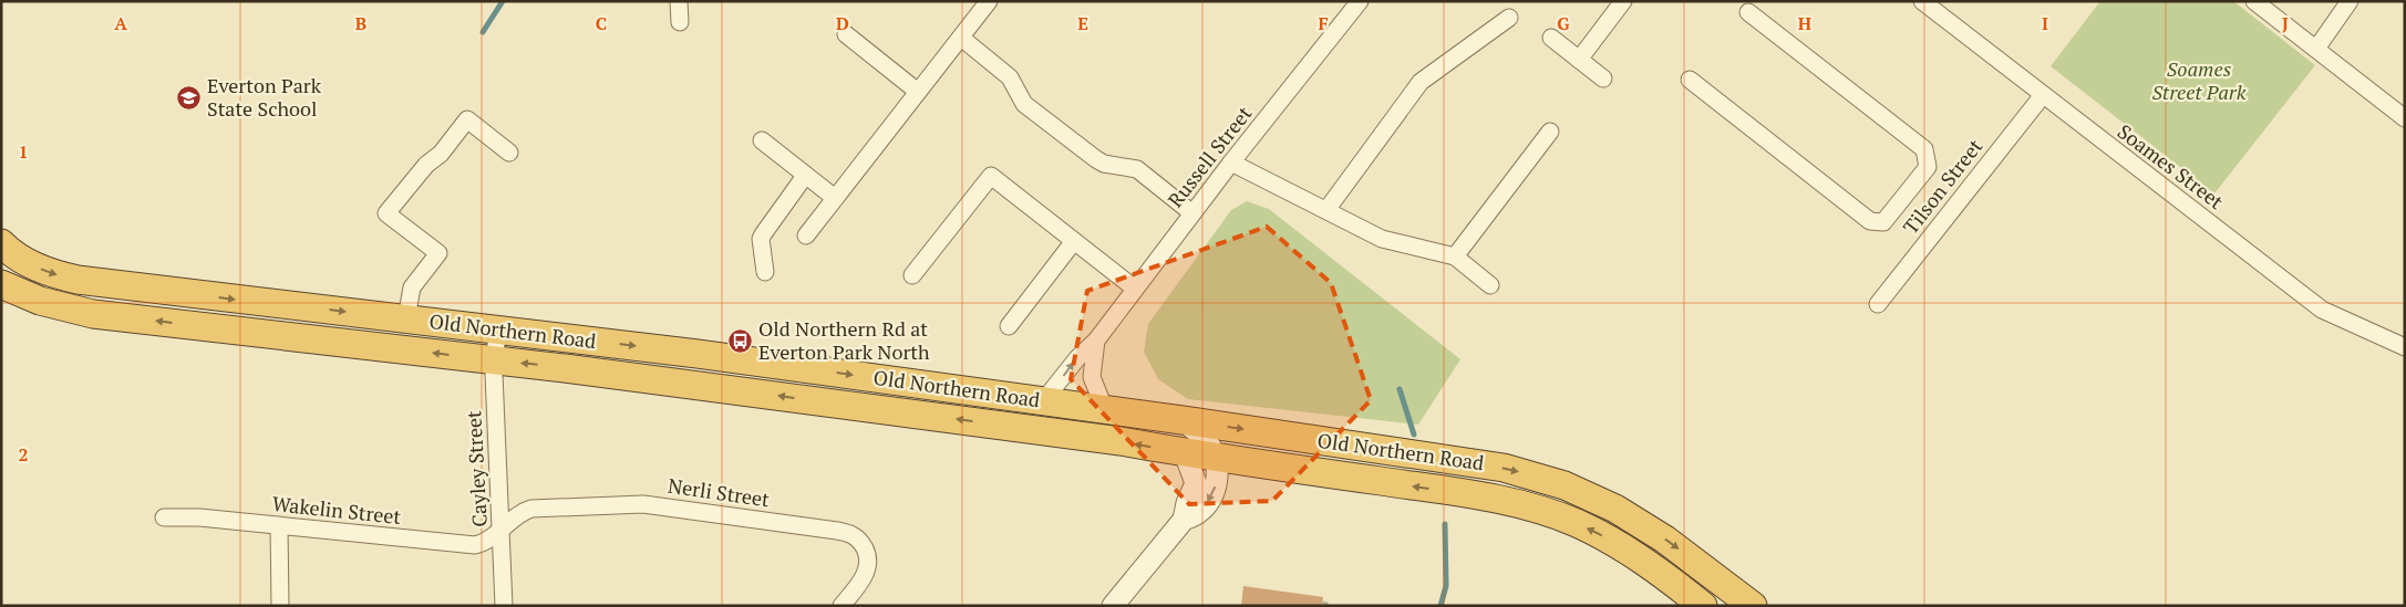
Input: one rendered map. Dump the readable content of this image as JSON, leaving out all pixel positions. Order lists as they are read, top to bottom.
{
  "streets": {
    "highway": ["Old Northern Road"],
    "street": [
      "Russell Street",
      "Soames Street",
      "Tilson Street",
      "Cayley Street",
      "Nerli Street",
      "Wakelin Street"
    ]
  },
  "crossings": [
    ["Russell Street", "Old Northern Road"],
    ["Soames Street", "Tilson Street"],
    ["Old Northern Road", "Cayley Street"],
    ["Cayley Street", "Nerli Street"],
    ["Cayley Street", "Wakelin Street"],
    ["Nerli Street", "Wakelin Street"]
  ],
  "parks": ["Soames Street Park"],
  "places": {
    "school or university": ["Everton Park State School"],
    "bus stop": ["Old Northern Rd at Everton Park North"]
  },
  "grid": {
    "columns": [
      "A",
      "B",
      "C",
      "D",
      "E",
      "F",
      "G",
      "H",
      "I",
      "J"
    ],
    "rows": ["1", "2"]
  }
}
